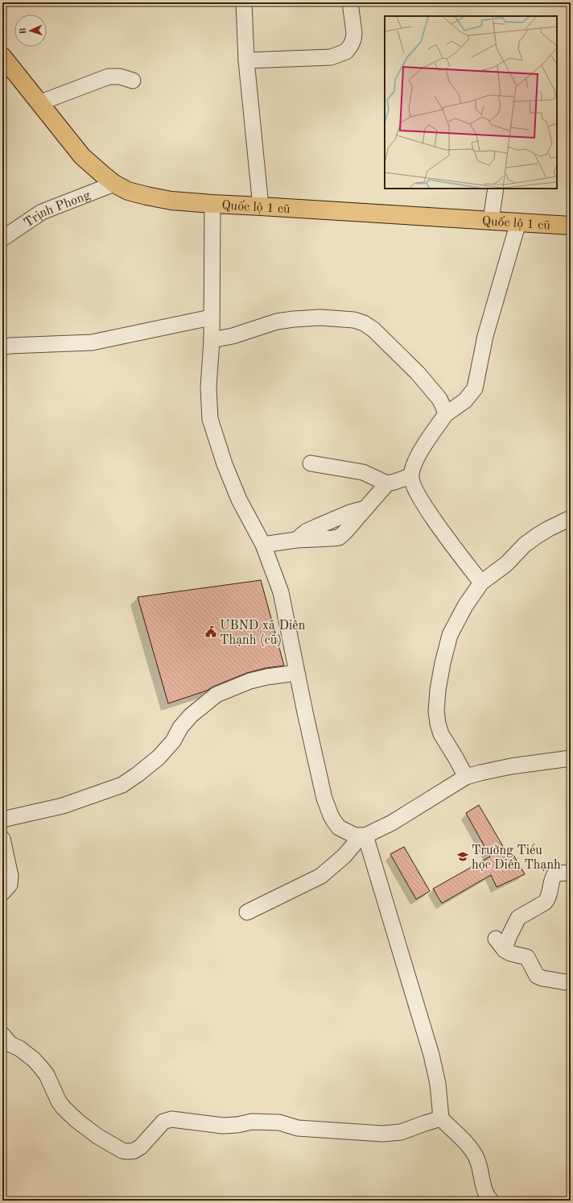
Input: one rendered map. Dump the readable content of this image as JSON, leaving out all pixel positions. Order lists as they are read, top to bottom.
{
  "streets": {
    "main road": ["Quốc lộ 1 cũ"],
    "street": ["Trịnh Phong"]
  },
  "crossings": [
    ["Quốc lộ 1 cũ", "Trịnh Phong"]
  ],
  "places": {
    "public building": ["UBND xã Diên Thạnh (cũ)"],
    "school or university": ["Trường Tiểu học Diên Thạnh"]
  },
  "north": "left"
}
